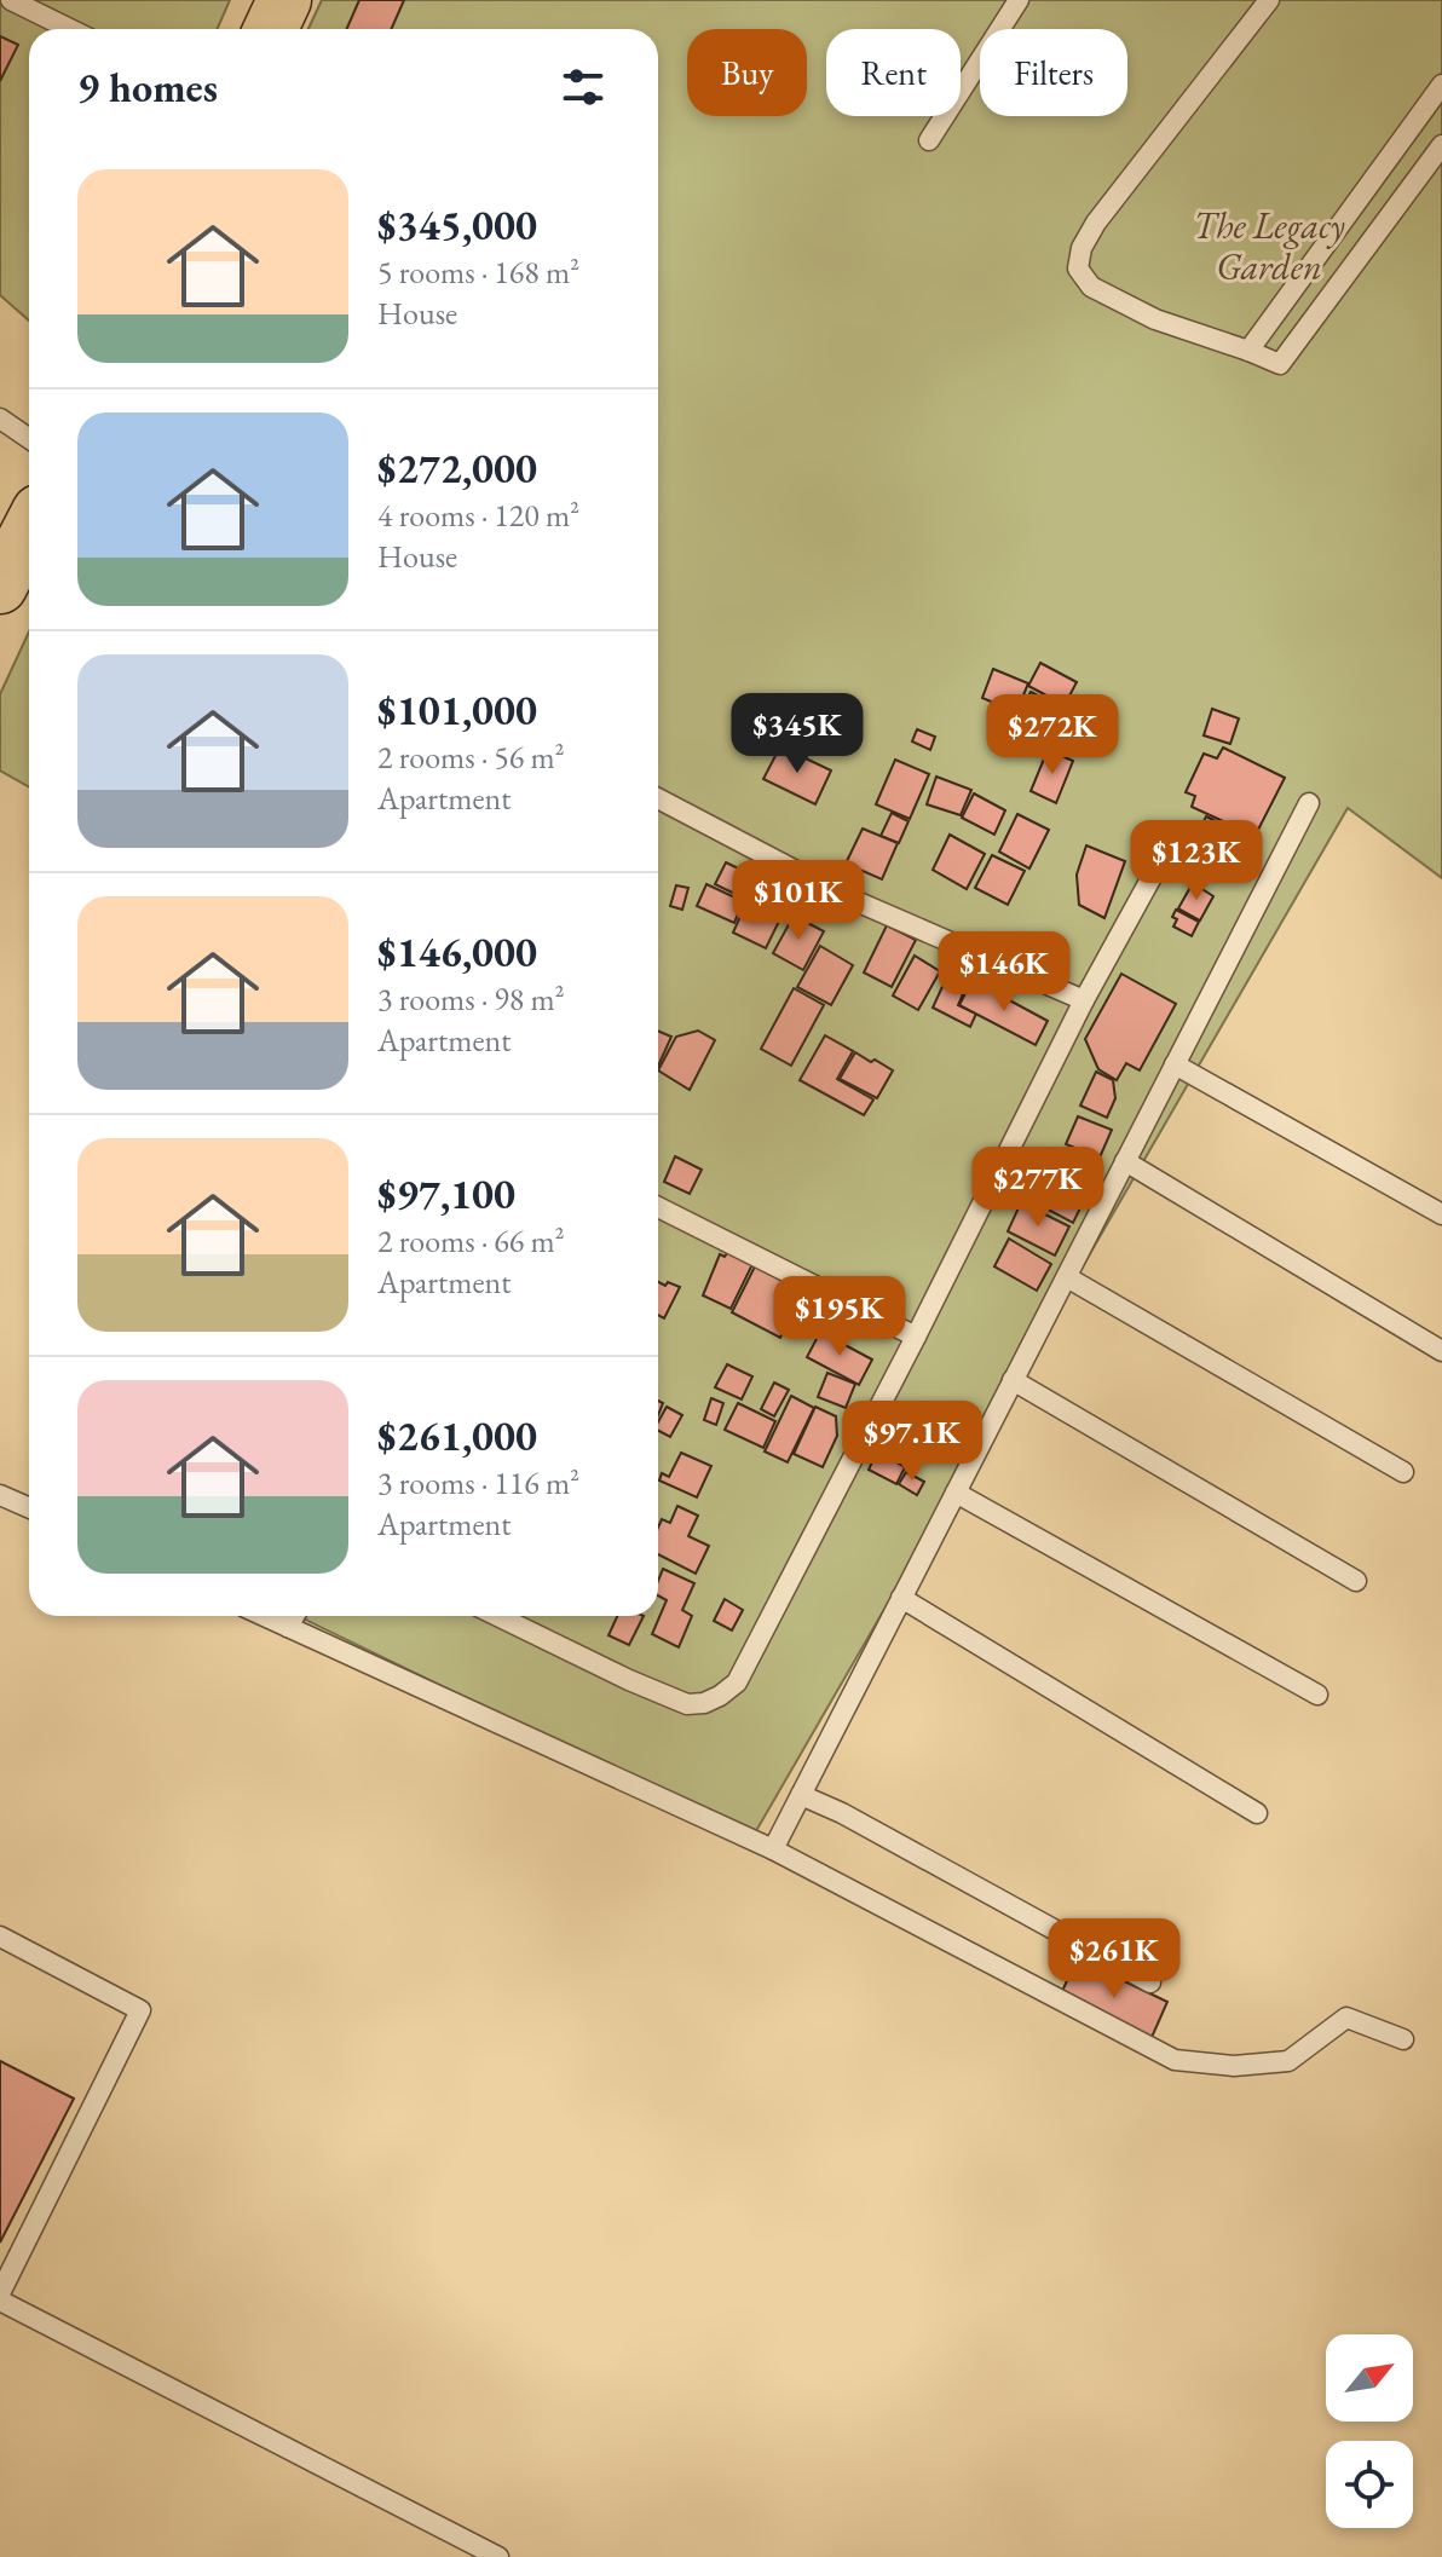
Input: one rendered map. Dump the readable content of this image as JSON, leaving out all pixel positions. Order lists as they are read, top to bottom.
{
  "parks": ["The Legacy Garden"],
  "north": "top right",
  "page": {
    "chip": ["Buy", "Rent", "Filters"],
    "heading": "9 homes",
    "list": [
      {
        "name": "$345,000",
        "note": "5 rooms · 168 m² · House"
      },
      {
        "name": "$272,000",
        "note": "4 rooms · 120 m² · House"
      },
      {
        "name": "$101,000",
        "note": "2 rooms · 56 m² · Apartment"
      },
      {
        "name": "$146,000",
        "note": "3 rooms · 98 m² · Apartment"
      },
      {
        "name": "$97,100",
        "note": "2 rooms · 66 m² · Apartment"
      },
      {
        "name": "$261,000",
        "note": "3 rooms · 116 m² · Apartment"
      }
    ],
    "price": [
      "$345K",
      "$272K",
      "$123K",
      "$101K",
      "$146K",
      "$277K",
      "$195K",
      "$97.1K",
      "$261K"
    ]
  }
}
